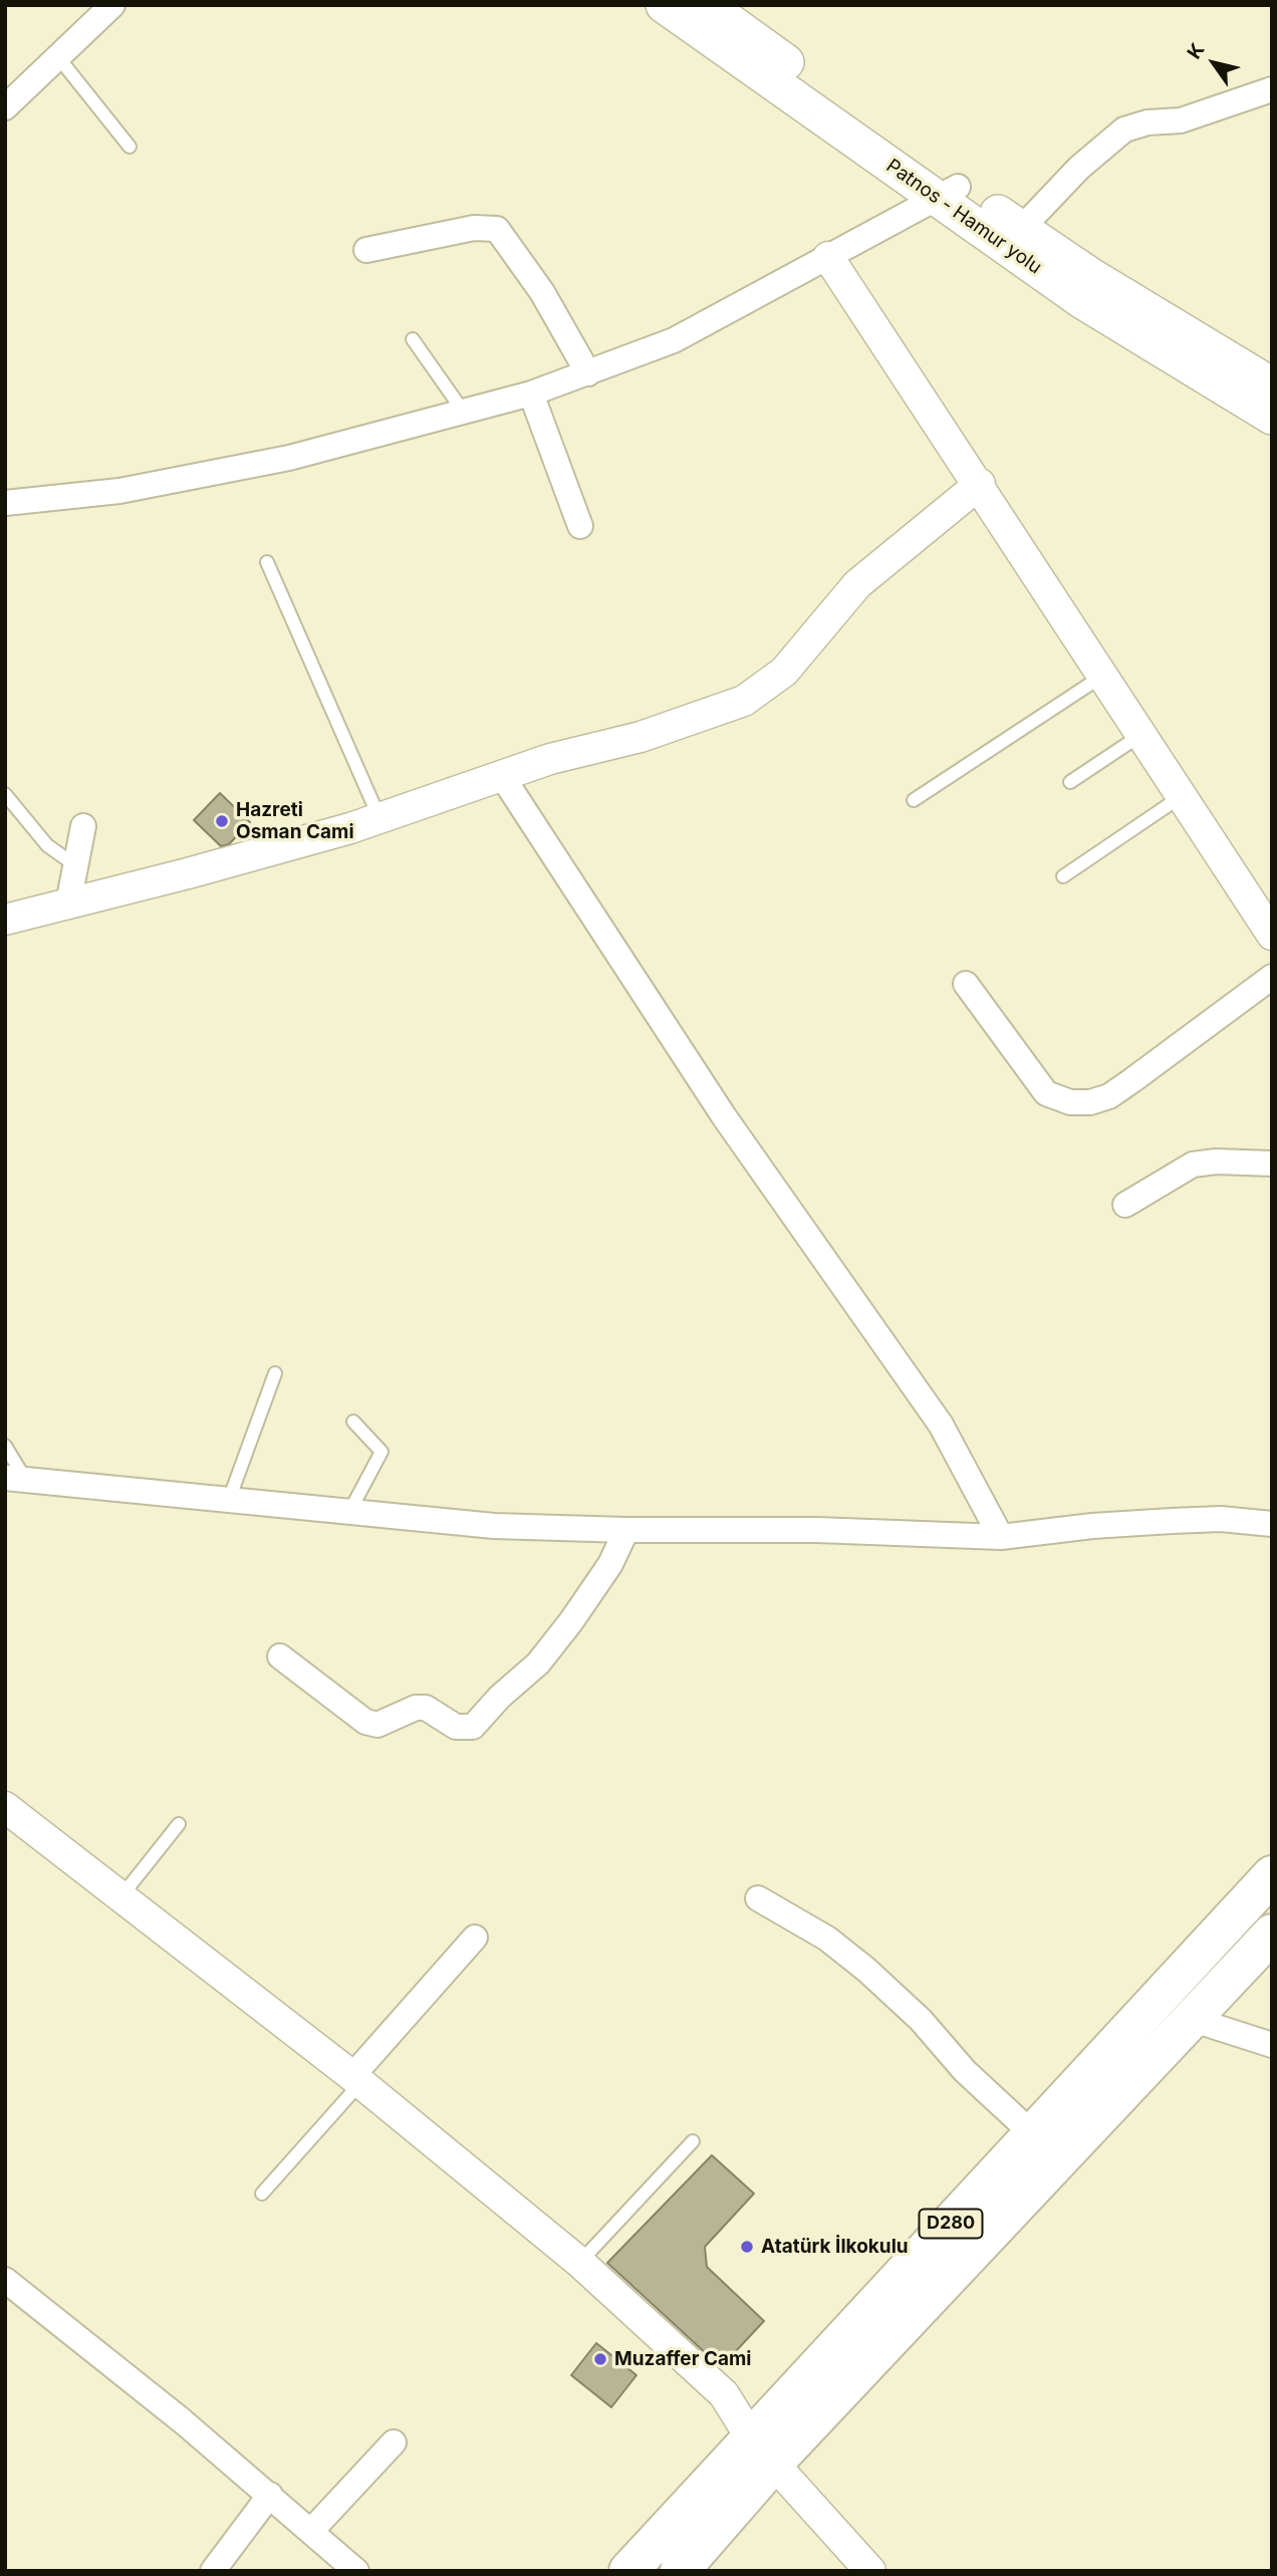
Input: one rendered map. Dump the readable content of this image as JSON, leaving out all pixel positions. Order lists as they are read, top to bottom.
{
  "streets": {
    "highway": ["D280"],
    "main road": ["Patnos - Hamur yolu"]
  },
  "places": ["Hazreti Osman Cami", "Atatürk İlkokulu", "Muzaffer Cami"],
  "north": "top left"
}
